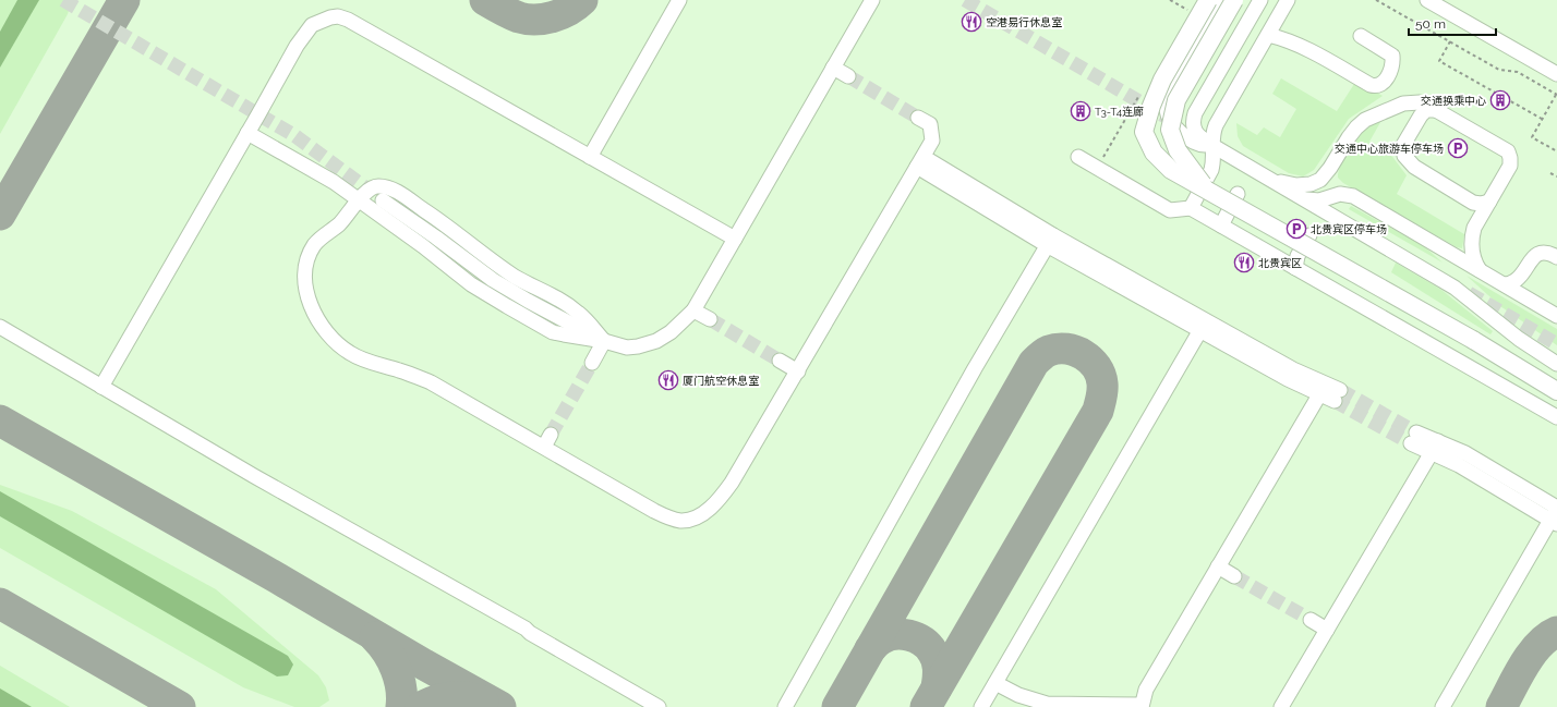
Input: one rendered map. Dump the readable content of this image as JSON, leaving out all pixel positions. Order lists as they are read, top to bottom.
{
  "places": {
    "restaurant": ["空港易行休息室", "北贵宾区", "厦门航空休息室"],
    "building": ["交通换乘中心", "T3-T4连廊"],
    "parking": ["交通中心旅游车停车场", "北贵宾区停车场"]
  },
  "scale_bar": "50 m"
}
